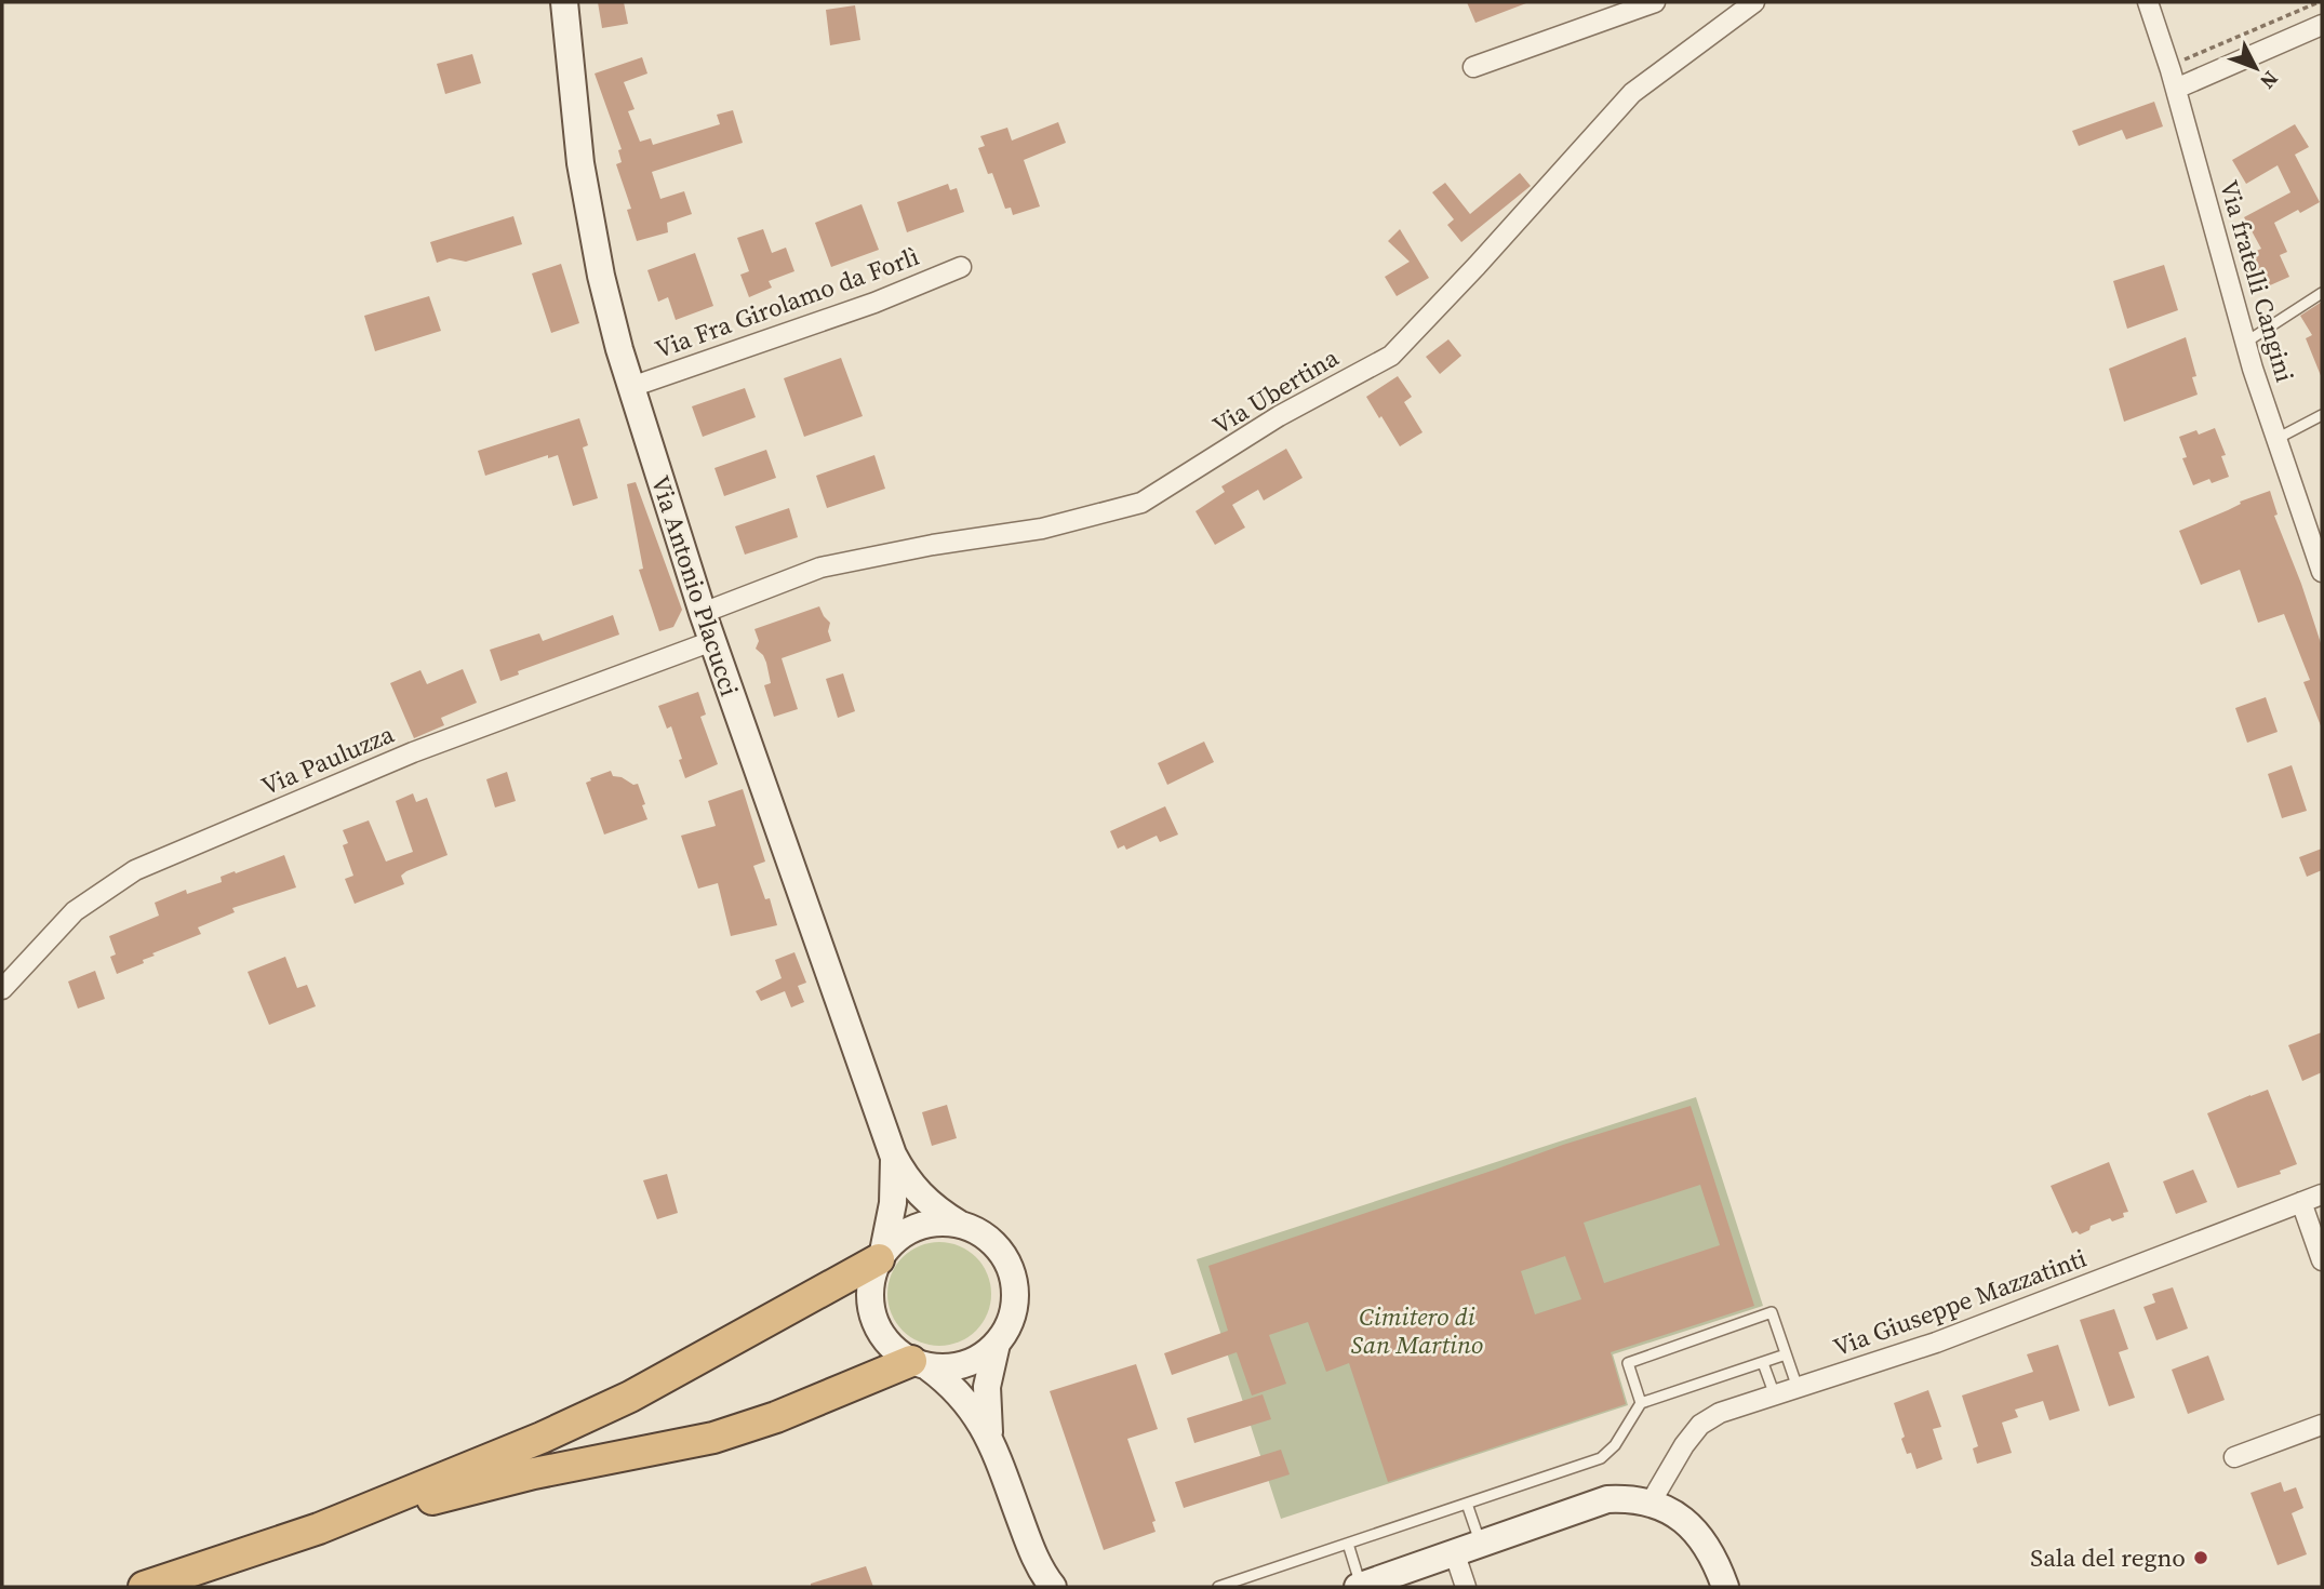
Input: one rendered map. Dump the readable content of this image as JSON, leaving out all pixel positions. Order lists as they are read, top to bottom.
{
  "streets": {
    "main road": ["Via Antonio Placucci"],
    "street": [
      "Via fratelli Cangini",
      "Via Fra Girolamo da Forlì",
      "Via Ubertina",
      "Via Pauluzza",
      "Via Giuseppe Mazzatinti"
    ]
  },
  "crossings": [
    ["Via Fra Girolamo da Forlì", "Via Antonio Placucci"],
    ["Via Ubertina", "Via Antonio Placucci"],
    ["Via Antonio Placucci", "Via Pauluzza"]
  ],
  "parks": ["Cimitero di San Martino"],
  "places": ["Sala del regno"],
  "north": "bottom right"
}
